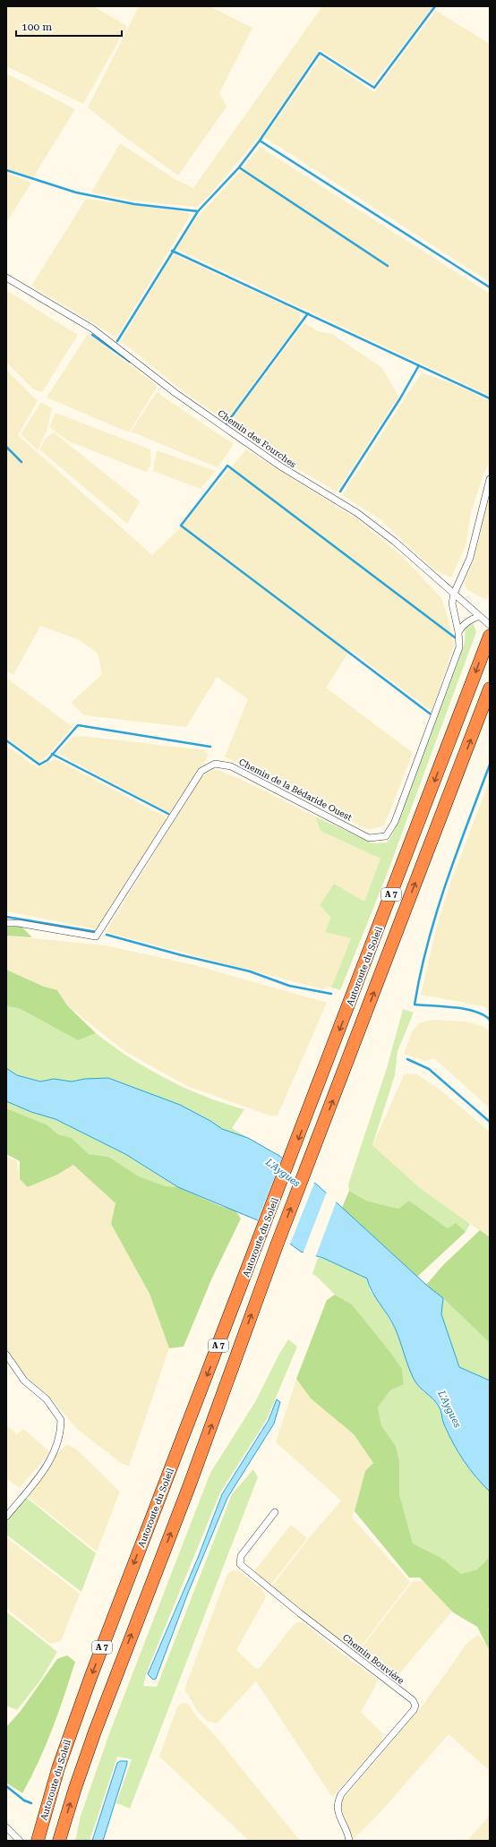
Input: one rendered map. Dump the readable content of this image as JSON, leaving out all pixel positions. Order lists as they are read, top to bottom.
{
  "streets": {
    "highway": ["A 7", "Autoroute du Soleil"],
    "street": ["Chemin des Fourches", "Chemin de la Bédaride Ouest", "Chemin Bouvière"]
  },
  "crossings": [
    ["Chemin des Fourches", "Chemin de la Bédaride Ouest"]
  ],
  "water": ["L'Aygues"],
  "scale_bar": "100 m"
}
